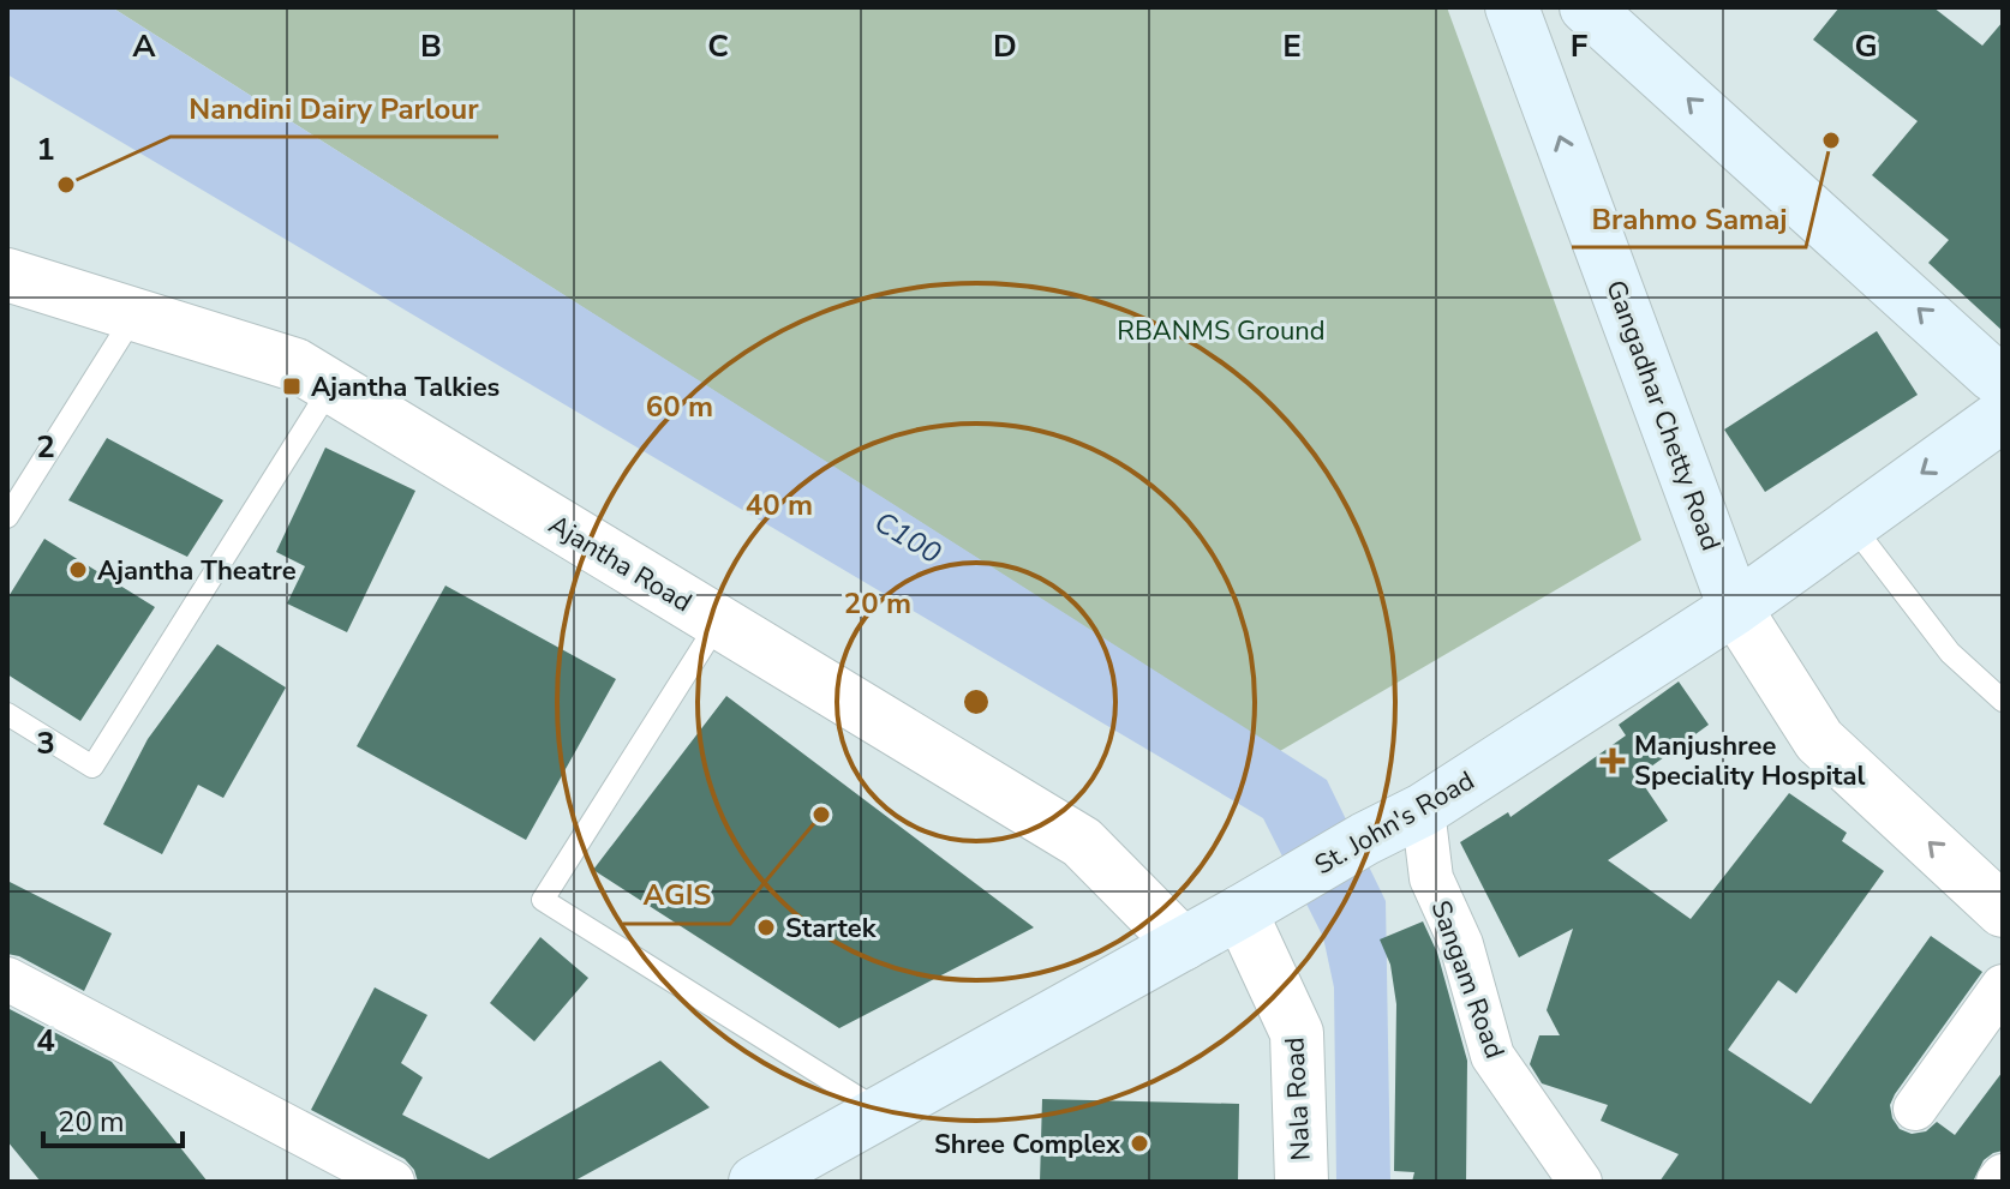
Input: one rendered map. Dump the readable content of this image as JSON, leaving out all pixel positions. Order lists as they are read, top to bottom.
{
  "streets": {
    "main road": ["Gangadhar Chetty Road", "St. John's Road"],
    "street": ["Ajantha Road", "Sangam Road", "Nala Road"]
  },
  "crossings": [
    ["Gangadhar Chetty Road", "St. John's Road"],
    ["Ajantha Road", "St. John's Road"],
    ["St. John's Road", "Sangam Road"],
    ["St. John's Road", "Nala Road"]
  ],
  "one_way": ["Gangadhar Chetty Road"],
  "water": ["C100"],
  "parks": ["RBANMS Ground"],
  "places": {
    "other": [
      "Brahmo Samaj",
      "Nandini Dairy Parlour",
      "Ajantha Theatre",
      "AGIS",
      "Startek",
      "Shree Complex"
    ],
    "transit": ["Ajantha Talkies"],
    "health": ["Manjushree Speciality Hospital"]
  },
  "scale_bar": "20 m",
  "grid": {
    "columns": [
      "A",
      "B",
      "C",
      "D",
      "E",
      "F",
      "G"
    ],
    "rows": [
      "1",
      "2",
      "3",
      "4"
    ]
  },
  "rings": ["60 m", "40 m", "20 m"]
}
